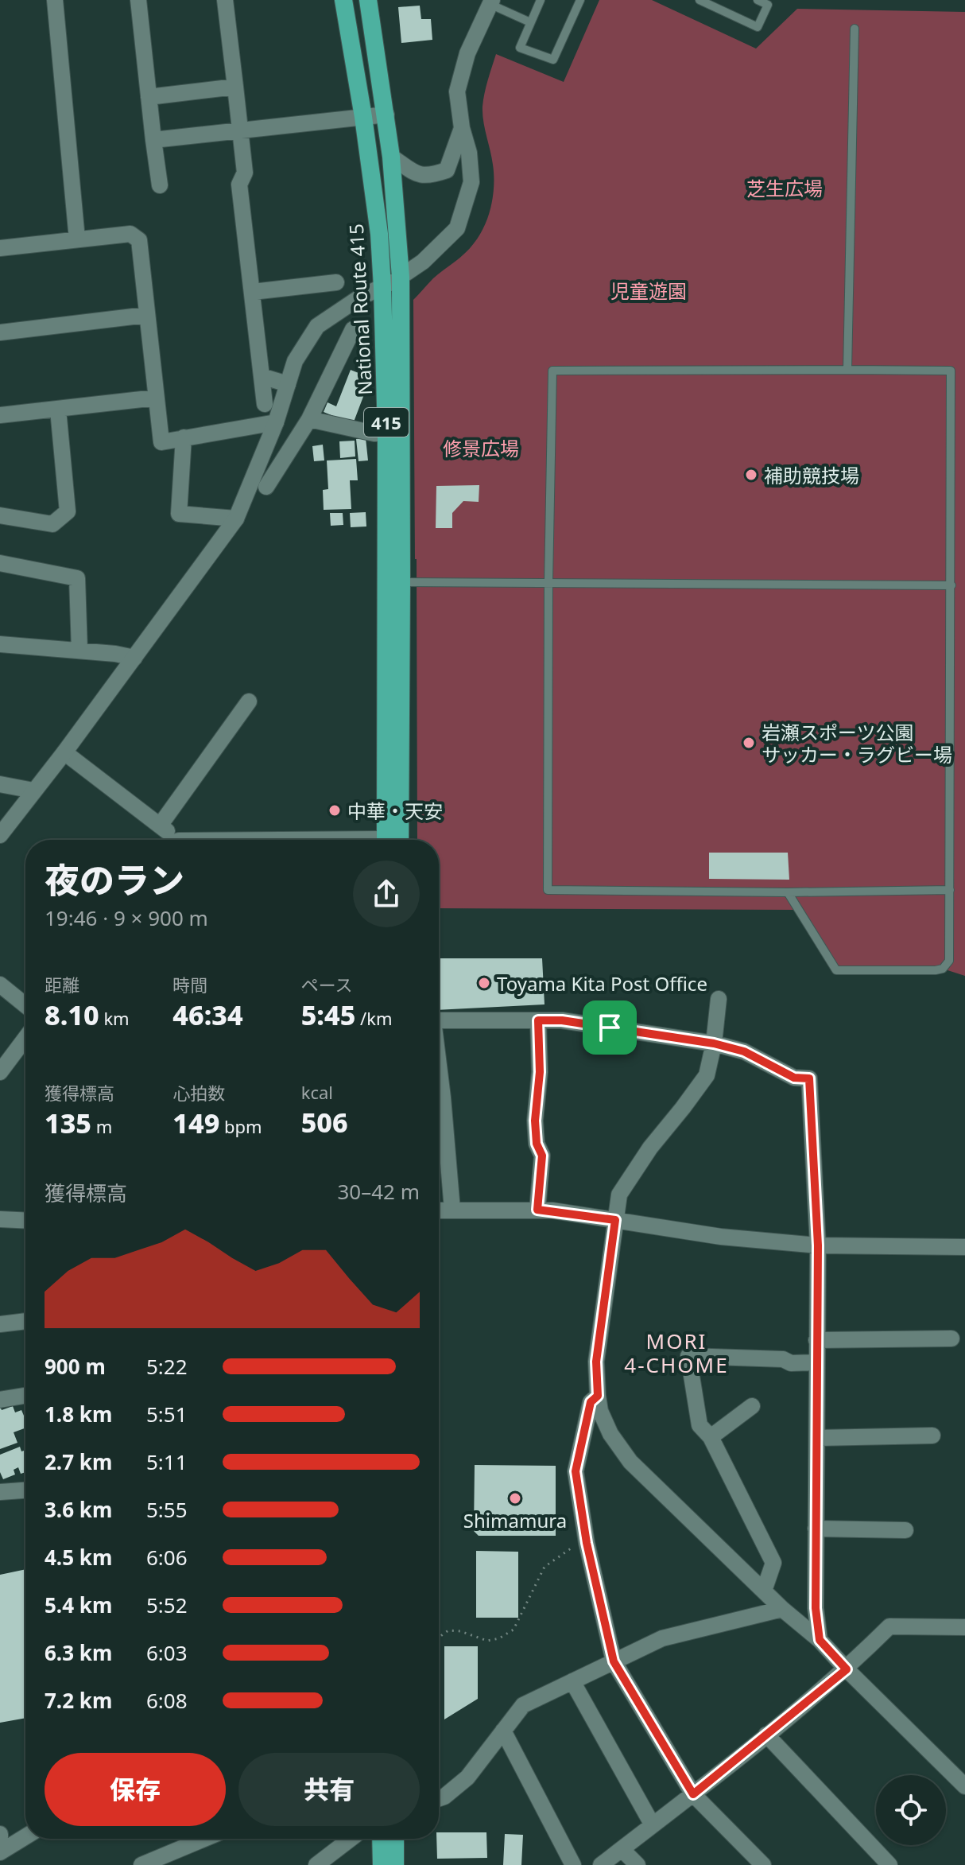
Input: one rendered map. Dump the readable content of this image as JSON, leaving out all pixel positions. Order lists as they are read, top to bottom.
{
  "streets": {
    "highway": ["National Route 415", "415"]
  },
  "districts": ["MORI 4-CHOME"],
  "parks": ["芝生広場", "児童遊園", "修景広場"],
  "places": [
    "補助競技場",
    "岩瀬スポーツ公園 サッカー・ラグビー場",
    "中華・天安",
    "Toyama Kita Post Office",
    "Shimamura"
  ],
  "page": {
    "heading": ["夜のラン", "19:46 · 9 × 900 m"],
    "stats": [
      ["距離", "8.10 km"],
      ["時間", "46:34"],
      ["ペース", "5:45 /km"],
      ["獲得標高", "135 m"],
      ["心拍数", "149 bpm"],
      ["kcal", "506"]
    ],
    "chart": ["獲得標高", "30–42 m"],
    "list": [
      {
        "name": "900 m",
        "note": "5:22"
      },
      {
        "name": "1.8 km",
        "note": "5:51"
      },
      {
        "name": "2.7 km",
        "note": "5:11"
      },
      {
        "name": "3.6 km",
        "note": "5:55"
      },
      {
        "name": "4.5 km",
        "note": "6:06"
      },
      {
        "name": "5.4 km",
        "note": "5:52"
      },
      {
        "name": "6.3 km",
        "note": "6:03"
      },
      {
        "name": "7.2 km",
        "note": "6:08"
      }
    ],
    "buttons": ["保存", "共有"]
  }
}
